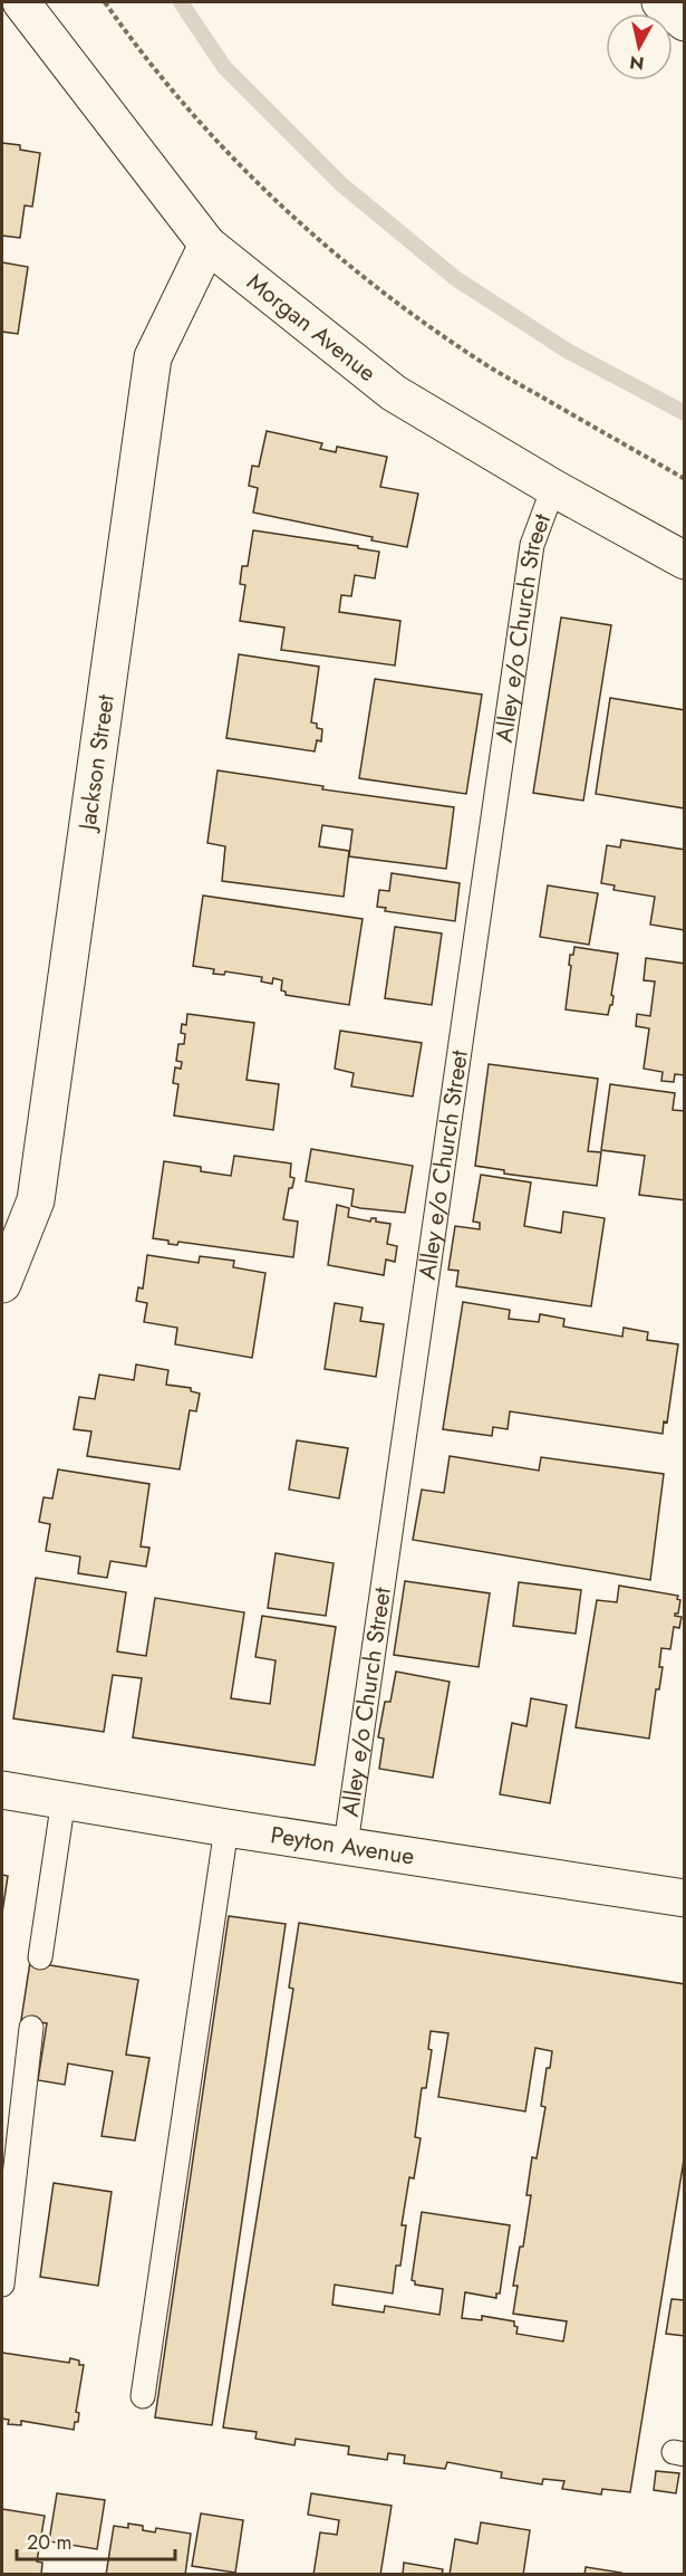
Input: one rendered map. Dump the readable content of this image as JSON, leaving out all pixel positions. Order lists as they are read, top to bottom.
{
  "streets": {
    "main road": ["Morgan Avenue", "Jackson Street", "Peyton Avenue"],
    "lane": ["Alley e/o Church Street"]
  },
  "crossings": [
    ["Morgan Avenue", "Alley e/o Church Street"],
    ["Morgan Avenue", "Jackson Street"],
    ["Alley e/o Church Street", "Peyton Avenue"]
  ],
  "scale_bar": "20 m",
  "north": "bottom"
}
